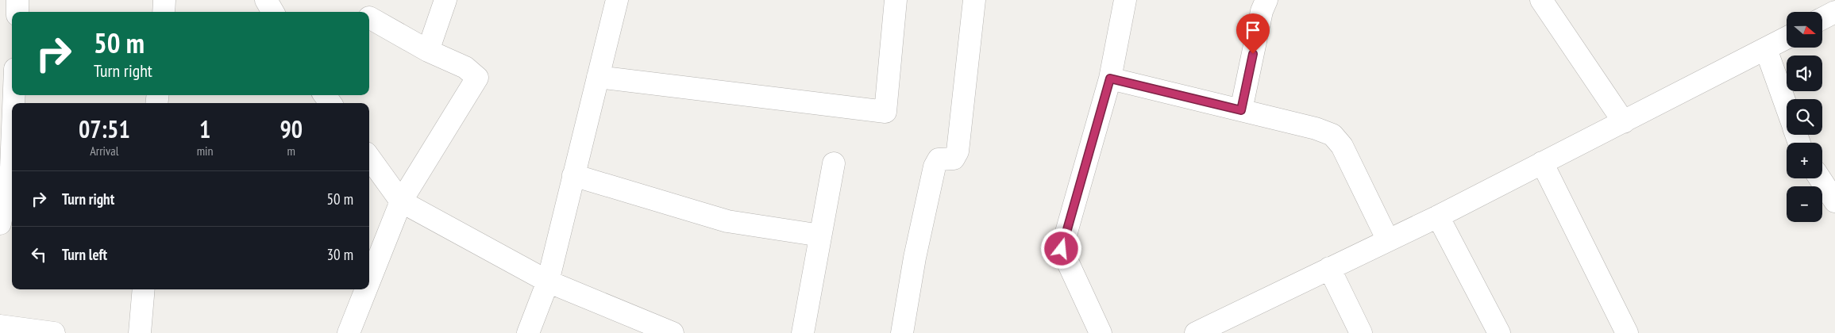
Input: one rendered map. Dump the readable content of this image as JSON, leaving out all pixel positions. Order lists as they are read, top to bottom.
{
  "north": "right",
  "page": {
    "map_buttons": ["+", "−"],
    "turn": ["50 m", "Turn right"],
    "eta": [
      "07:51",
      "Arrival",
      "1",
      "min",
      "90",
      "m"
    ],
    "list": [
      {
        "name": "Turn right",
        "value": "50 m"
      },
      {
        "name": "Turn left",
        "value": "30 m"
      }
    ]
  }
}
